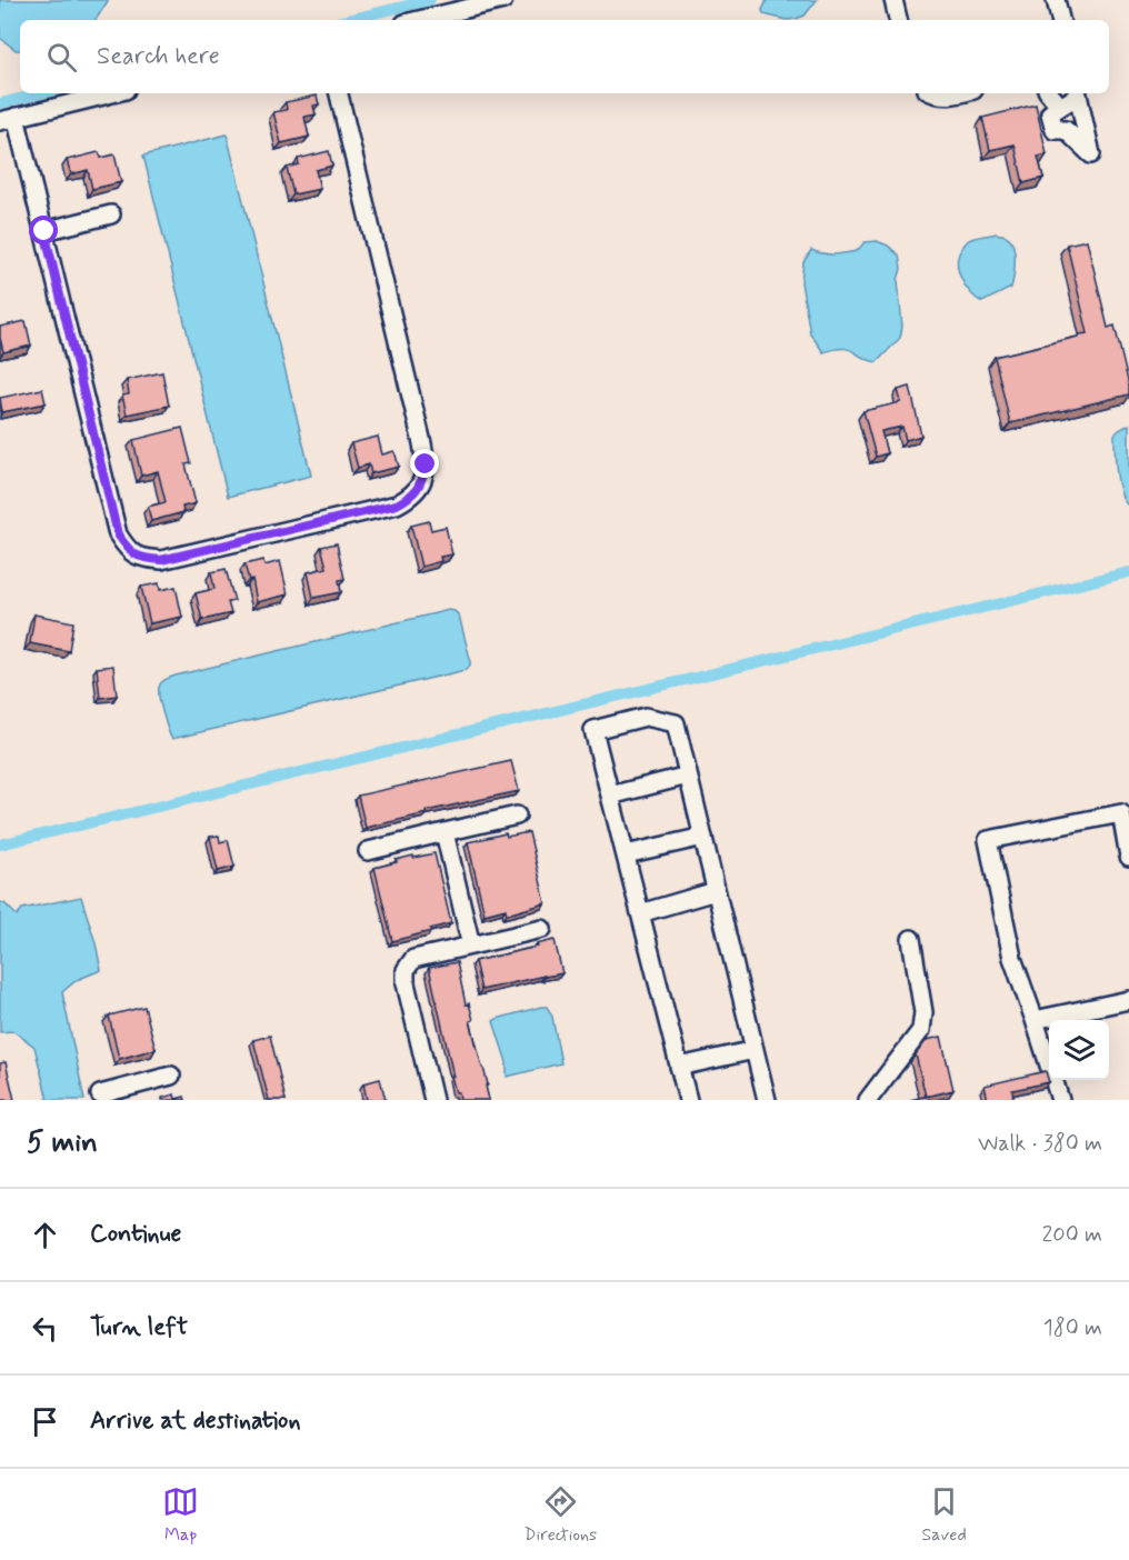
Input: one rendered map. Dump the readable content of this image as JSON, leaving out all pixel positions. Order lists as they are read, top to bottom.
{
  "page": {
    "search": "Search here",
    "heading": ["5 min", "Walk · 380 m"],
    "list": [
      ["Continue", "200 m"],
      ["Turn left", "180 m"],
      "Arrive at destination"
    ],
    "nav": ["Map", "Directions", "Saved"]
  }
}
